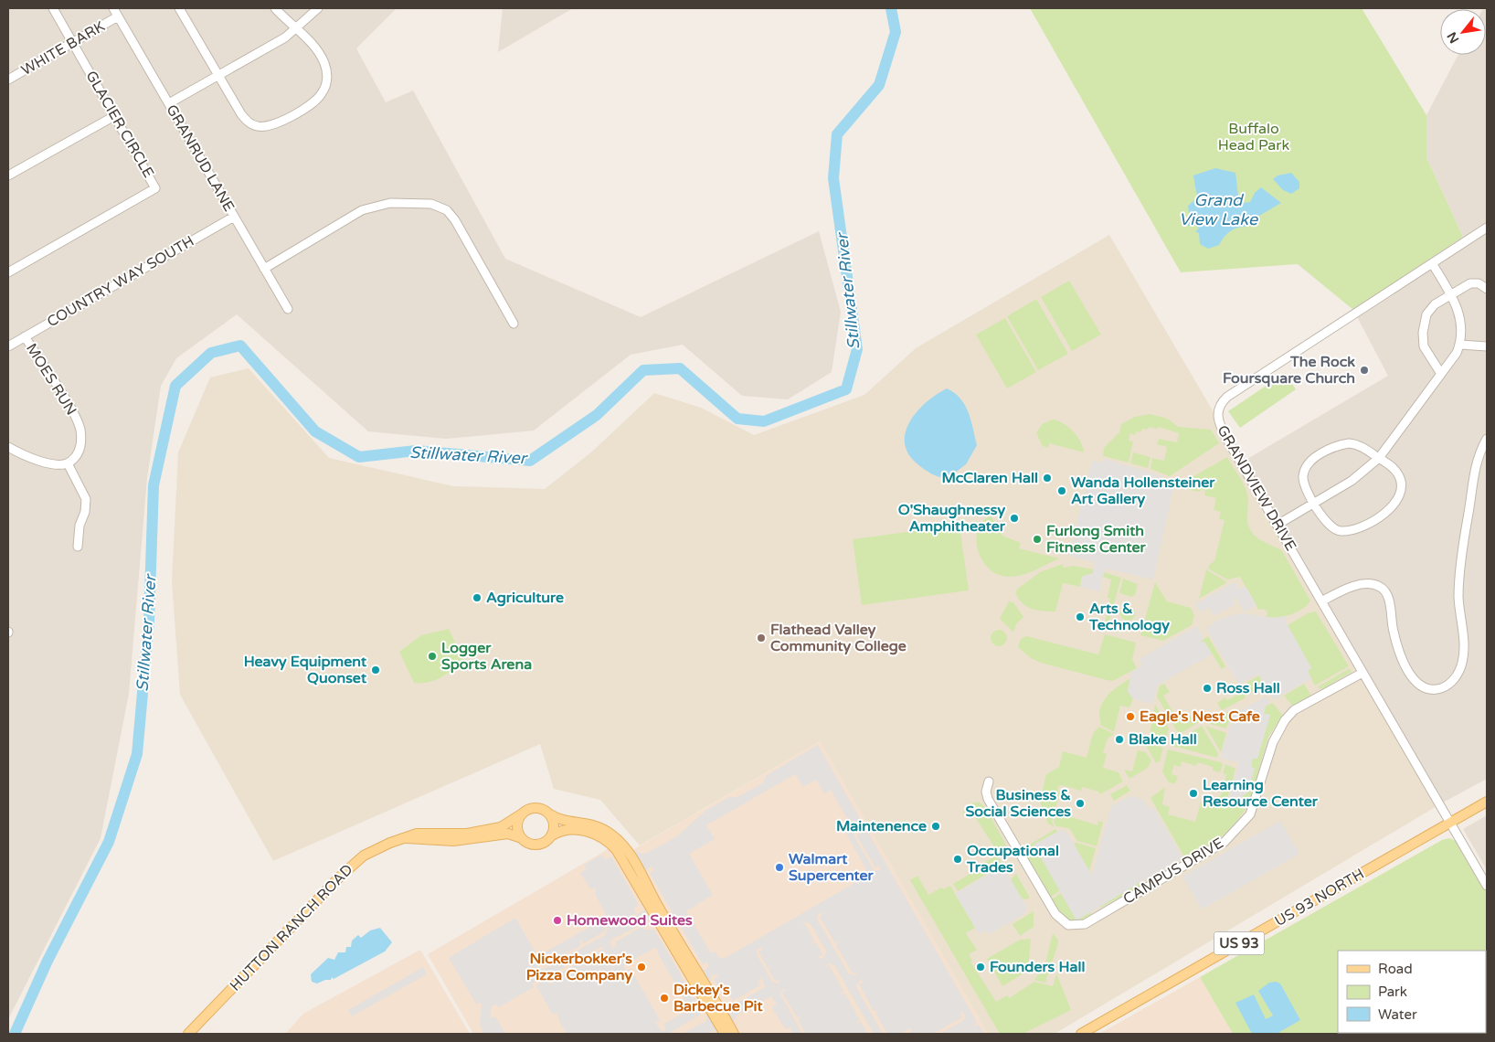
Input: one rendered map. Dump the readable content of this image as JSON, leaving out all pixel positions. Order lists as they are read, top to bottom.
{
  "streets": {
    "main road": ["US 93 NORTH", "HUTTON RANCH ROAD", "US 93"],
    "street": [
      "WHITE BARK",
      "GLACIER CIRCLE",
      "GRANRUD LANE",
      "COUNTRY WAY SOUTH",
      "MOES RUN",
      "GRANDVIEW DRIVE",
      "CAMPUS DRIVE"
    ]
  },
  "crossings": [
    ["WHITE BARK", "GLACIER CIRCLE"],
    ["WHITE BARK", "GRANRUD LANE"],
    ["GRANRUD LANE", "COUNTRY WAY SOUTH"],
    ["COUNTRY WAY SOUTH", "MOES RUN"],
    ["GRANDVIEW DRIVE", "CAMPUS DRIVE"],
    ["GRANDVIEW DRIVE", "US 93 NORTH"]
  ],
  "water": ["Grand View Lake", "Stillwater River"],
  "parks": ["Buffalo Head Park"],
  "places": [
    "The Rock Foursquare Church",
    "McClaren Hall",
    "Wanda Hollensteiner Art Gallery",
    "O'Shaughnessy Amphitheater",
    "Furlong Smith Fitness Center",
    "Agriculture",
    "Arts & Technology",
    "Flathead Valley Community College",
    "Logger Sports Arena",
    "Heavy Equipment Quonset",
    "Ross Hall",
    "Eagle's Nest Cafe",
    "Blake Hall",
    "Learning Resource Center",
    "Business & Social Sciences",
    "Maintenence",
    "Occupational Trades",
    "Walmart Supercenter",
    "Homewood Suites",
    "Nickerbokker's Pizza Company",
    "Founders Hall",
    "Dickey's Barbecue Pit"
  ],
  "legend": ["Road", "Park", "Water"],
  "north": "bottom left"
}
